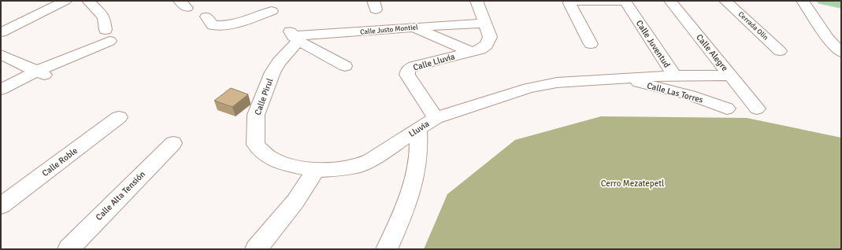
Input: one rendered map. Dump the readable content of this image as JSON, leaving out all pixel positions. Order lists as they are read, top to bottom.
{
  "streets": {
    "street": [
      "Cerrada Olín",
      "Calle Justo Montiel",
      "Calle Juventud",
      "Calle Alegre",
      "Calle Lluvia",
      "Calle Las Torres",
      "Calle Pirul",
      "Lluvia",
      "Calle Roble",
      "Calle Alta Tensión"
    ]
  },
  "crossings": [
    ["Calle Justo Montiel", "Calle Lluvia"],
    ["Calle Justo Montiel", "Calle Pirul"],
    ["Calle Juventud", "Calle Alegre"],
    ["Calle Juventud", "Calle Las Torres"],
    ["Calle Juventud", "Lluvia"],
    ["Calle Lluvia", "Lluvia"],
    ["Calle Las Torres", "Lluvia"],
    ["Calle Pirul", "Lluvia"]
  ],
  "parks": ["Cerro Mezatepetl"]
}
